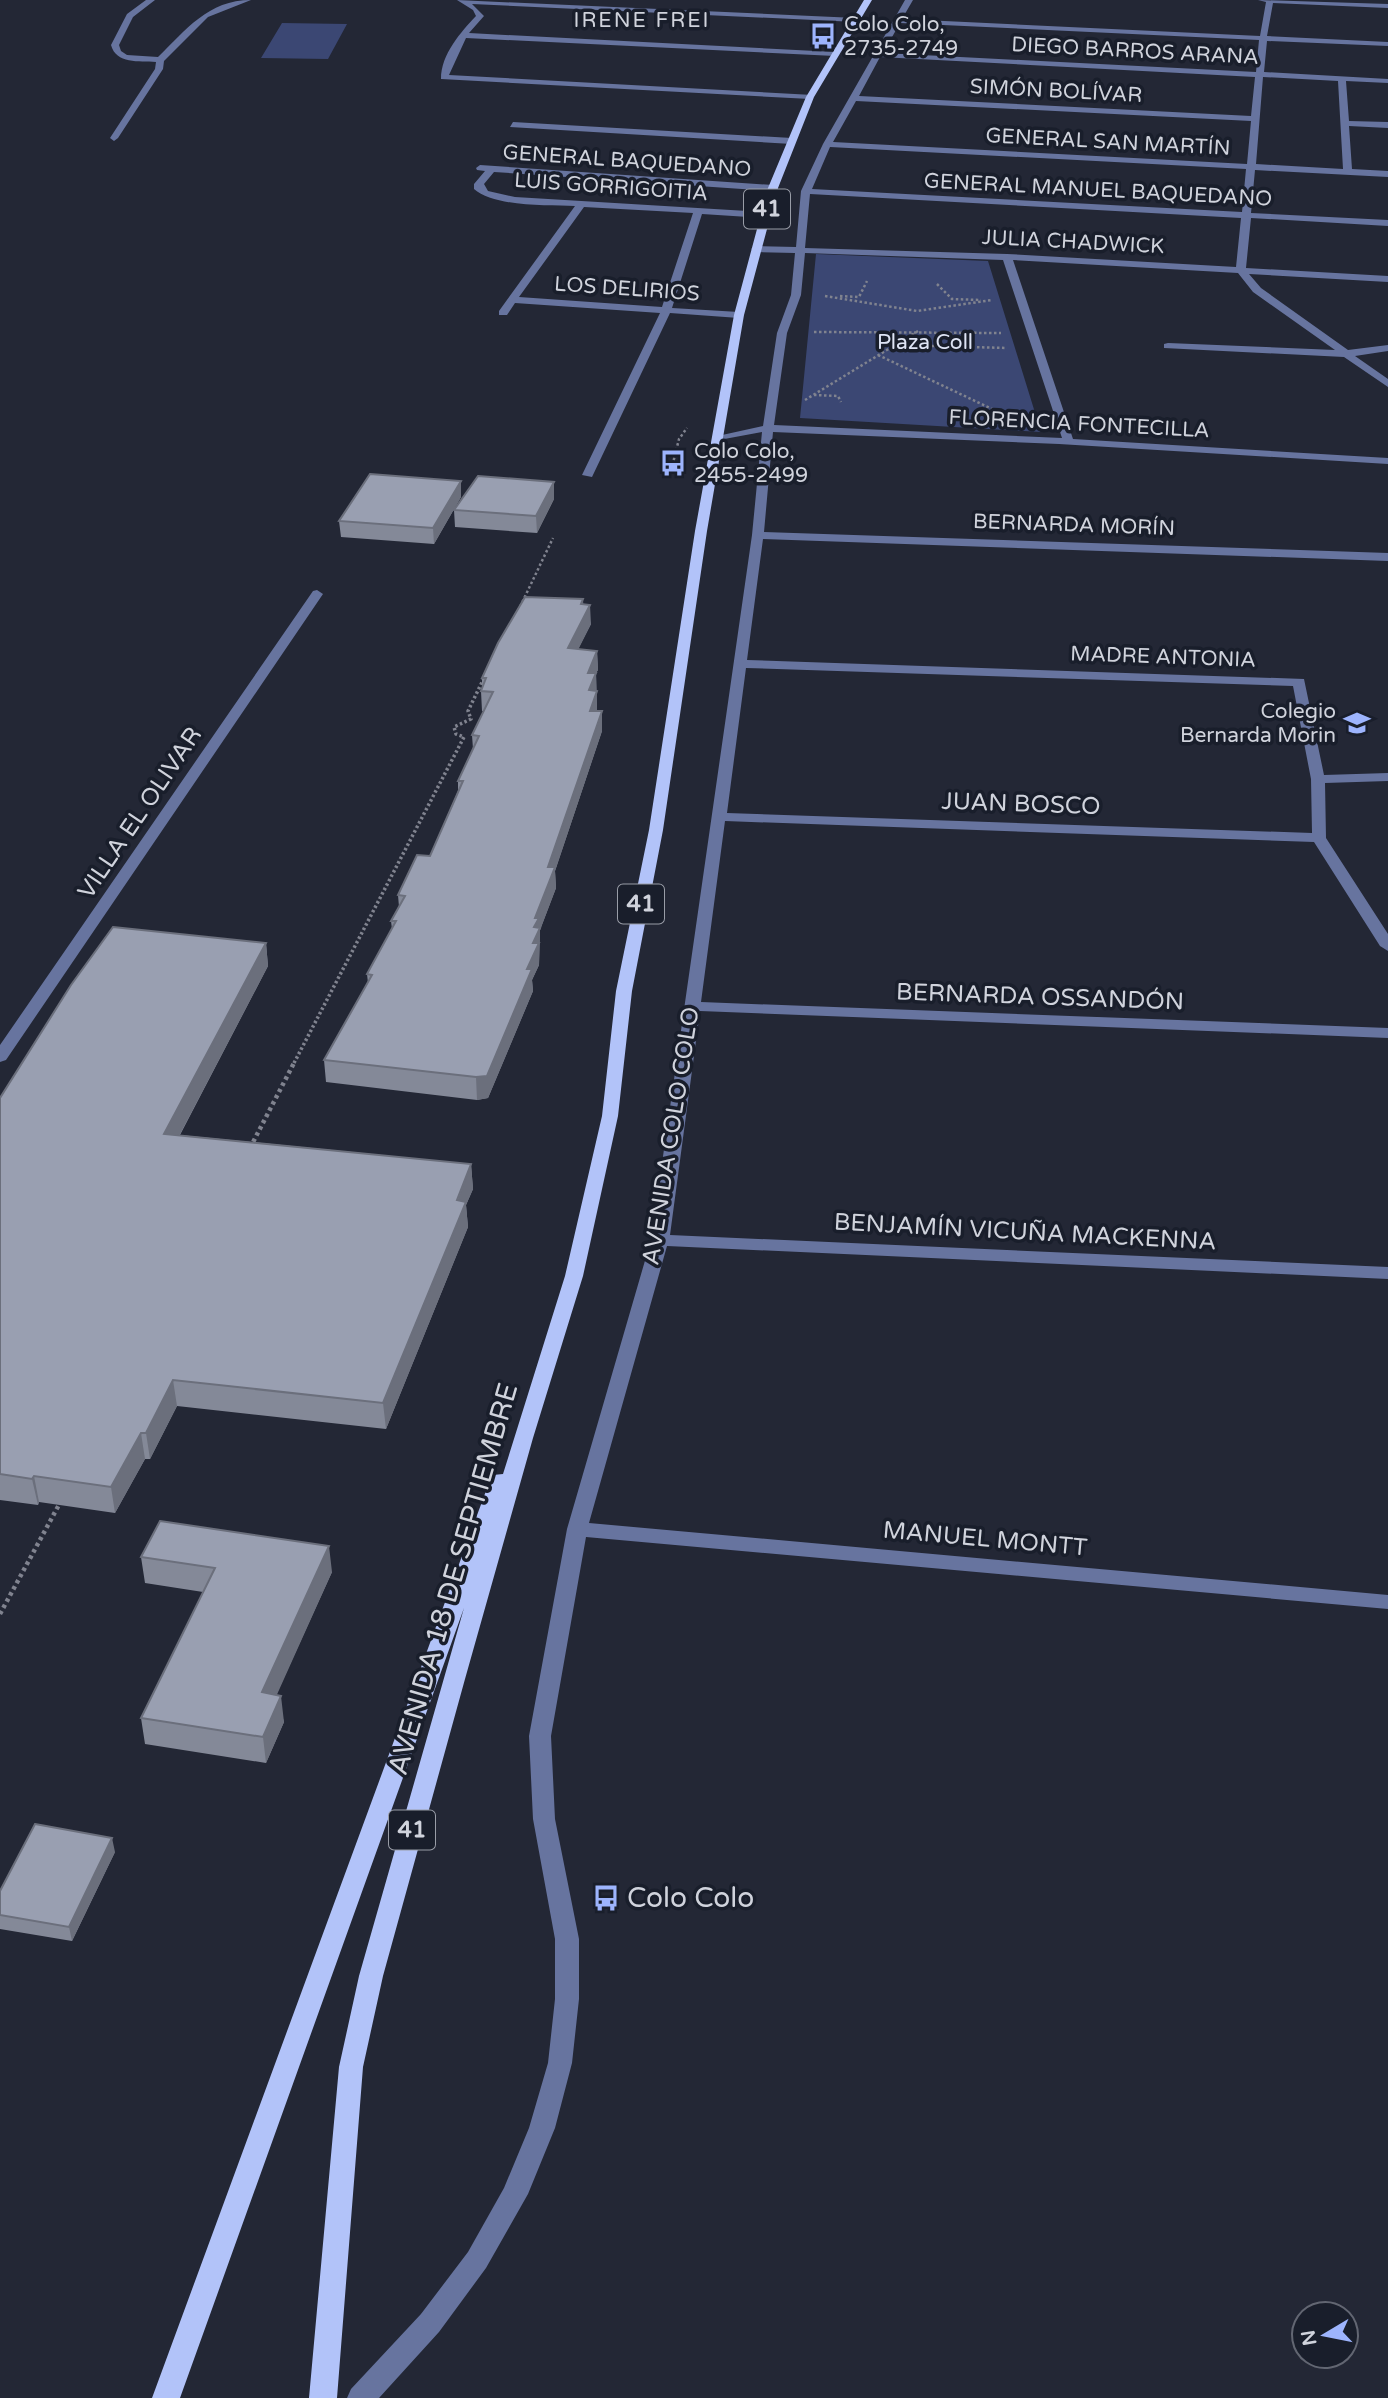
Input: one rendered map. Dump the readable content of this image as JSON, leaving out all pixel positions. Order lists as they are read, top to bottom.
{
  "streets": {
    "main road": ["41", "AVENIDA 18 DE SEPTIEMBRE"],
    "street": [
      "DIEGO BARROS ARANA",
      "SIMÓN BOLÍVAR",
      "GENERAL SAN MARTÍN",
      "GENERAL BAQUEDANO",
      "LUIS GORRIGOITIA",
      "GENERAL MANUEL BAQUEDANO",
      "JULIA CHADWICK",
      "LOS DELIRIOS",
      "FLORENCIA FONTECILLA",
      "BERNARDA MORÍN",
      "MADRE ANTONIA",
      "JUAN BOSCO",
      "VILLA EL OLIVAR",
      "BERNARDA OSSANDÓN",
      "AVENIDA COLO COLO",
      "BENJAMÍN VICUÑA MACKENNA",
      "MANUEL MONTT"
    ]
  },
  "crossings": [
    ["DIEGO BARROS ARANA", "AVENIDA COLO COLO"],
    ["SIMÓN BOLÍVAR", "AVENIDA COLO COLO"],
    ["GENERAL SAN MARTÍN", "AVENIDA COLO COLO"],
    ["GENERAL BAQUEDANO", "LUIS GORRIGOITIA"],
    ["GENERAL BAQUEDANO", "41"],
    ["LUIS GORRIGOITIA", "41"],
    ["LUIS GORRIGOITIA", "LOS DELIRIOS"],
    ["GENERAL MANUEL BAQUEDANO", "AVENIDA COLO COLO"],
    ["41", "JULIA CHADWICK"],
    ["41", "LOS DELIRIOS"],
    ["41", "FLORENCIA FONTECILLA"],
    ["41", "AVENIDA 18 DE SEPTIEMBRE"],
    ["JULIA CHADWICK", "AVENIDA COLO COLO"],
    ["FLORENCIA FONTECILLA", "AVENIDA COLO COLO"],
    ["BERNARDA MORÍN", "AVENIDA COLO COLO"],
    ["MADRE ANTONIA", "JUAN BOSCO"],
    ["MADRE ANTONIA", "AVENIDA COLO COLO"],
    ["JUAN BOSCO", "AVENIDA COLO COLO"],
    ["BERNARDA OSSANDÓN", "AVENIDA COLO COLO"],
    ["AVENIDA COLO COLO", "BENJAMÍN VICUÑA MACKENNA"],
    ["AVENIDA COLO COLO", "MANUEL MONTT"]
  ],
  "districts": ["IRENE FREI"],
  "parks": ["Plaza Coll"],
  "places": {
    "bus stop": ["Colo Colo, 2735-2749", "Colo Colo, 2455-2499", "Colo Colo"],
    "school or university": ["Colegio Bernarda Morin"]
  },
  "north": "left"
}
